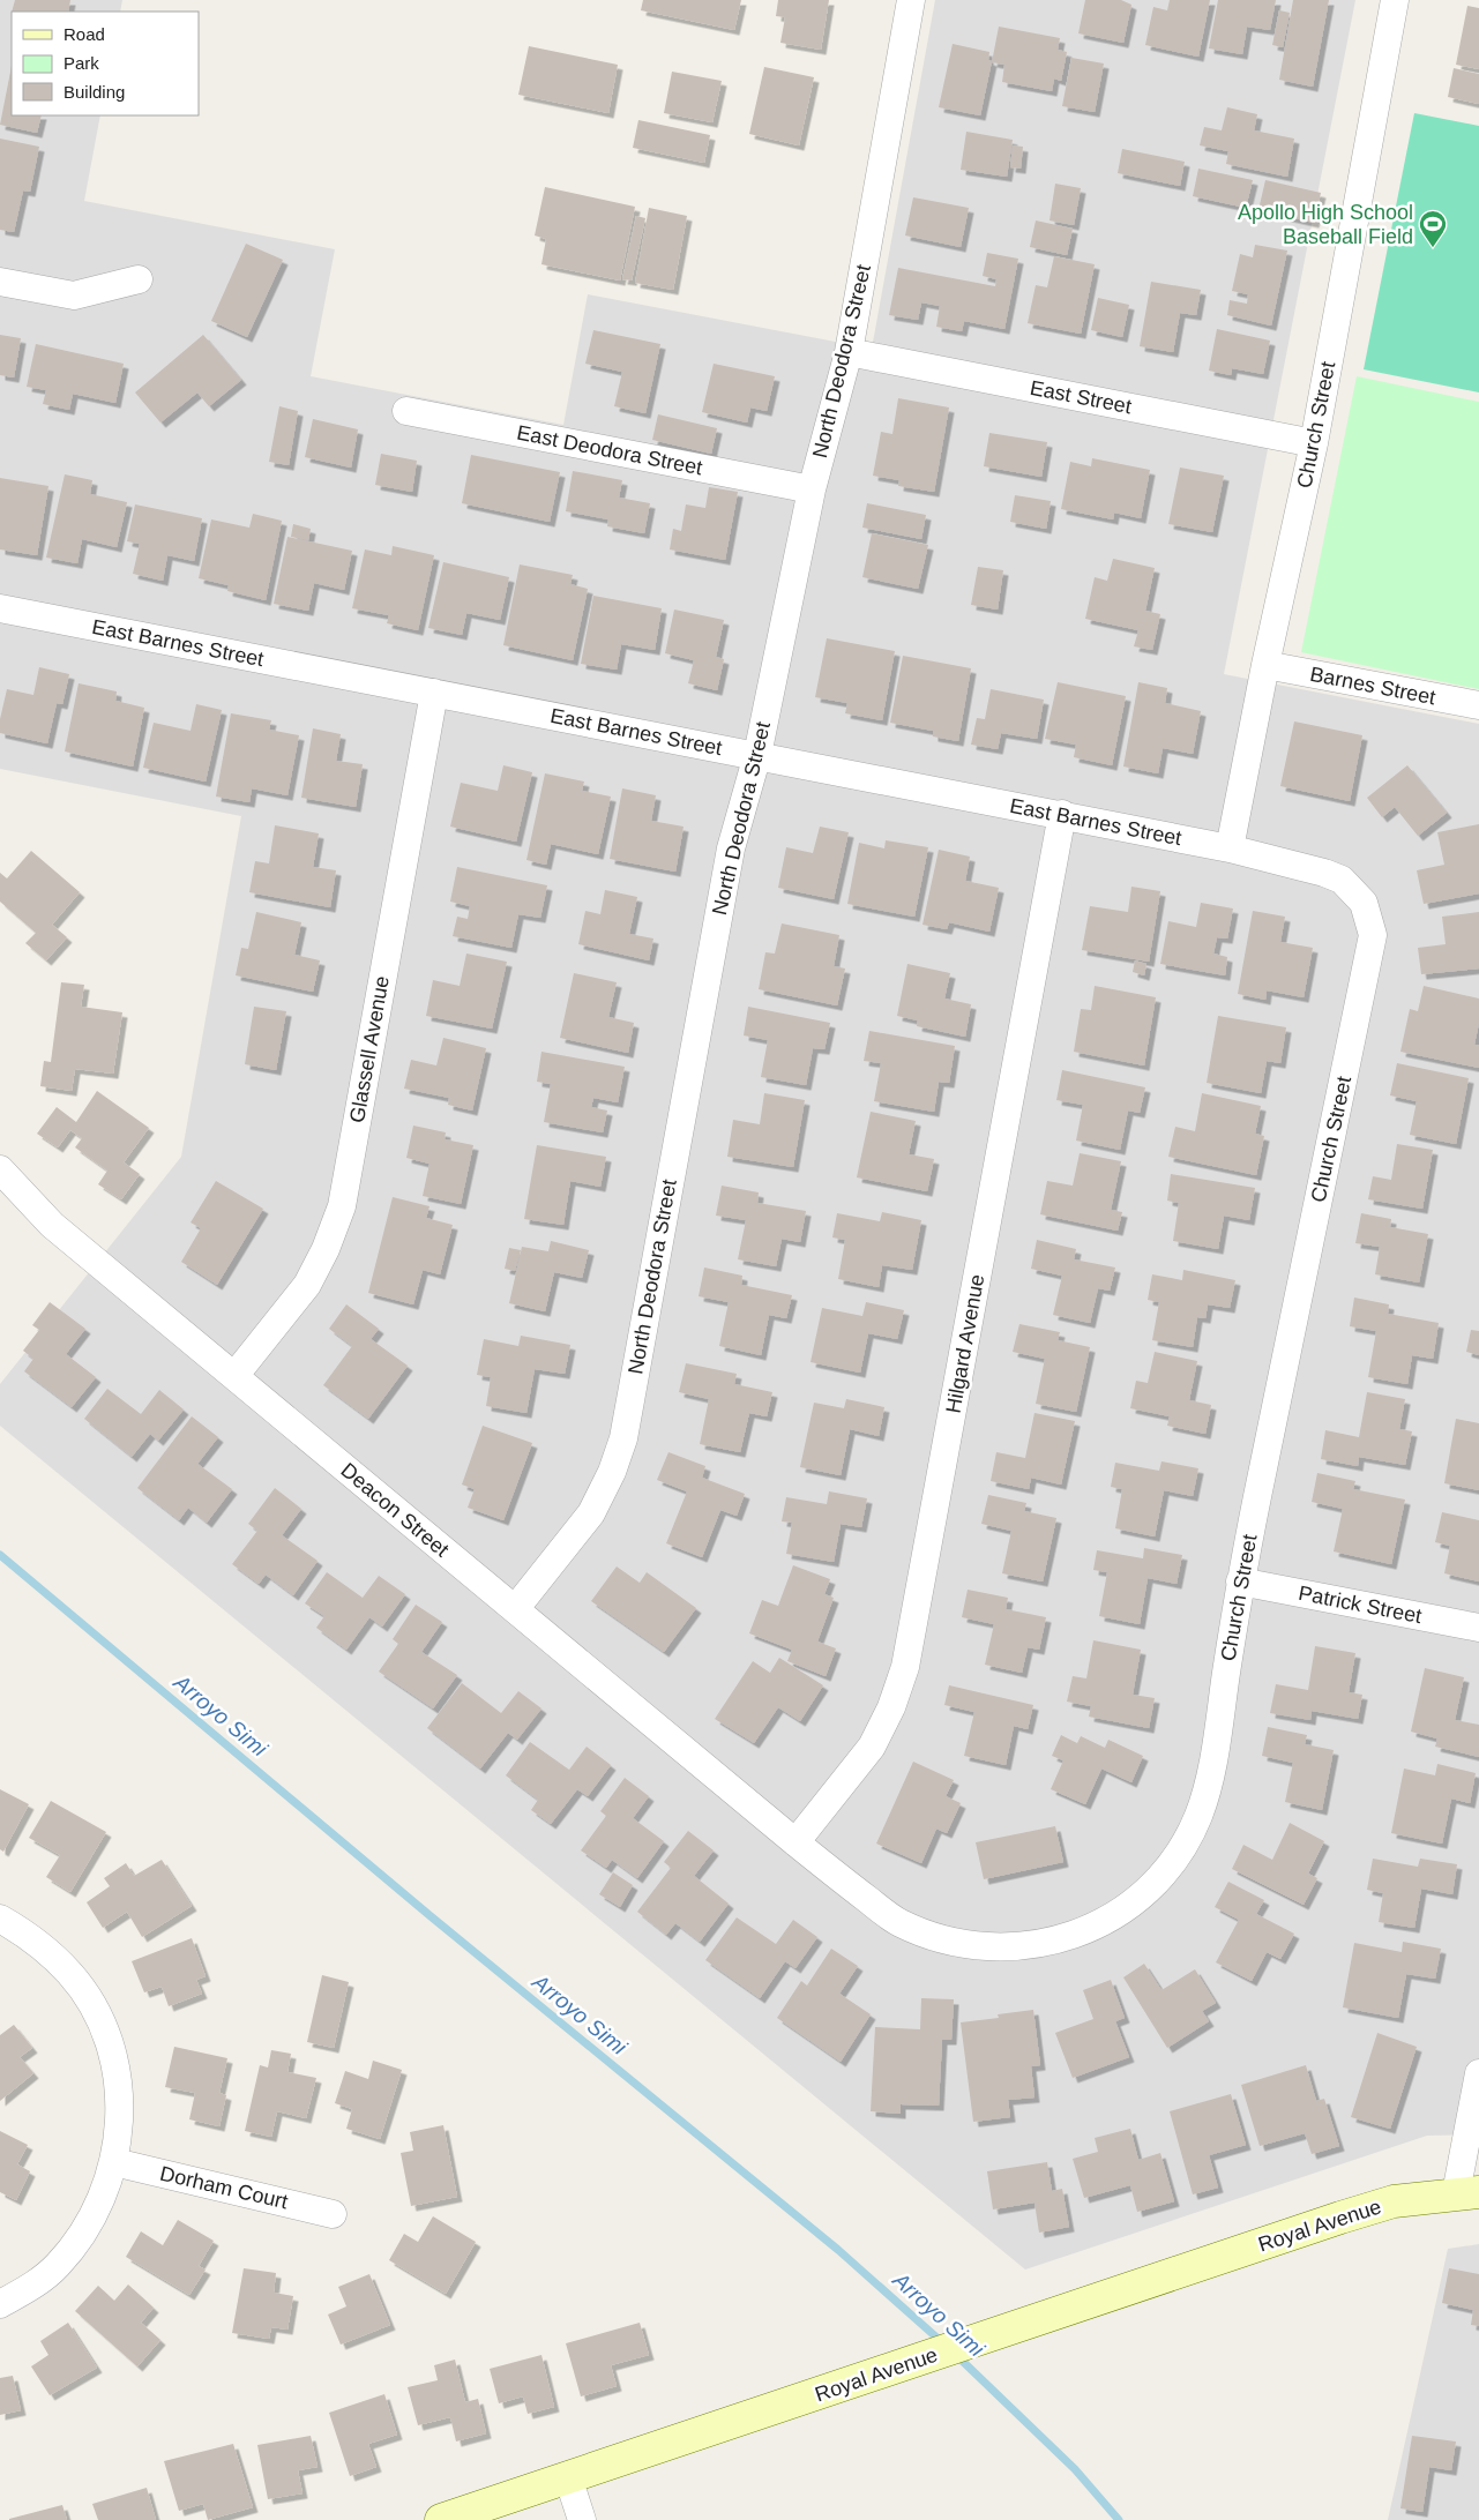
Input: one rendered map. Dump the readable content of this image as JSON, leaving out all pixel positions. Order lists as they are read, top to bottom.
{
  "streets": {
    "main road": ["Royal Avenue"],
    "street": [
      "North Deodora Street",
      "East Street",
      "Church Street",
      "East Deodora Street",
      "East Barnes Street",
      "Barnes Street",
      "Glassell Avenue",
      "Hilgard Avenue",
      "Deacon Street",
      "Patrick Street",
      "Dorham Court"
    ]
  },
  "crossings": [
    ["North Deodora Street", "East Street"],
    ["North Deodora Street", "East Deodora Street"],
    ["North Deodora Street", "East Barnes Street"],
    ["North Deodora Street", "Deacon Street"],
    ["East Street", "Church Street"],
    ["Church Street", "East Barnes Street"],
    ["Church Street", "Barnes Street"],
    ["Church Street", "Hilgard Avenue"],
    ["Church Street", "Deacon Street"],
    ["Church Street", "Patrick Street"],
    ["East Barnes Street", "Glassell Avenue"],
    ["East Barnes Street", "Hilgard Avenue"],
    ["Glassell Avenue", "Deacon Street"],
    ["Hilgard Avenue", "Deacon Street"]
  ],
  "water": ["Arroyo Simi"],
  "places": {
    "sports": ["Apollo High School Baseball Field"]
  },
  "legend": ["Road", "Park", "Building"]
}
